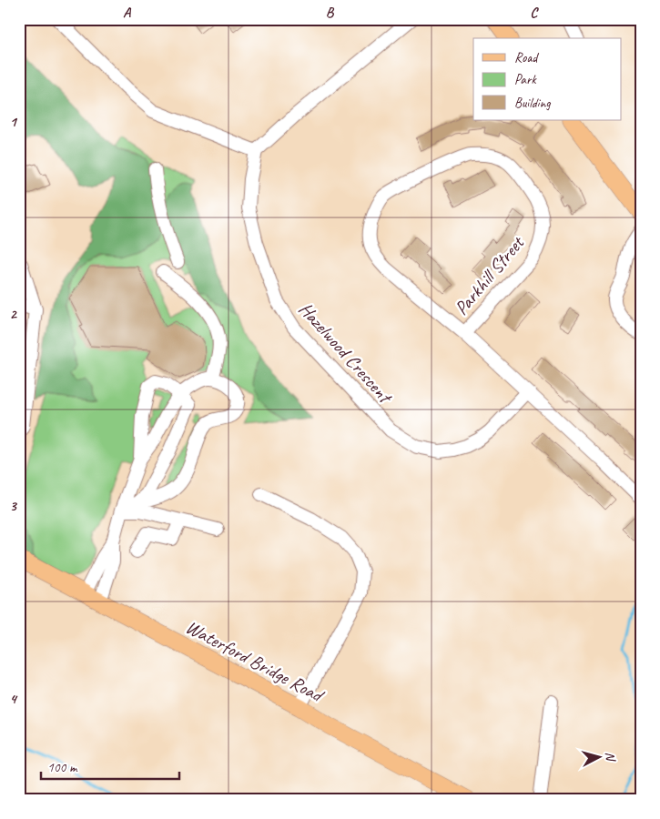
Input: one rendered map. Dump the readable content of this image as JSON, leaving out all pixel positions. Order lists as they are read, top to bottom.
{
  "streets": {
    "main road": ["Waterford Bridge Road"],
    "street": ["Parkhill Street", "Hazelwood Crescent"]
  },
  "crossings": [
    ["Parkhill Street", "Hazelwood Crescent"]
  ],
  "legend": ["Road", "Park", "Building"],
  "scale_bar": "100 m",
  "north": "right",
  "grid": {
    "columns": ["A", "B", "C"],
    "rows": [
      "1",
      "2",
      "3",
      "4"
    ]
  }
}
